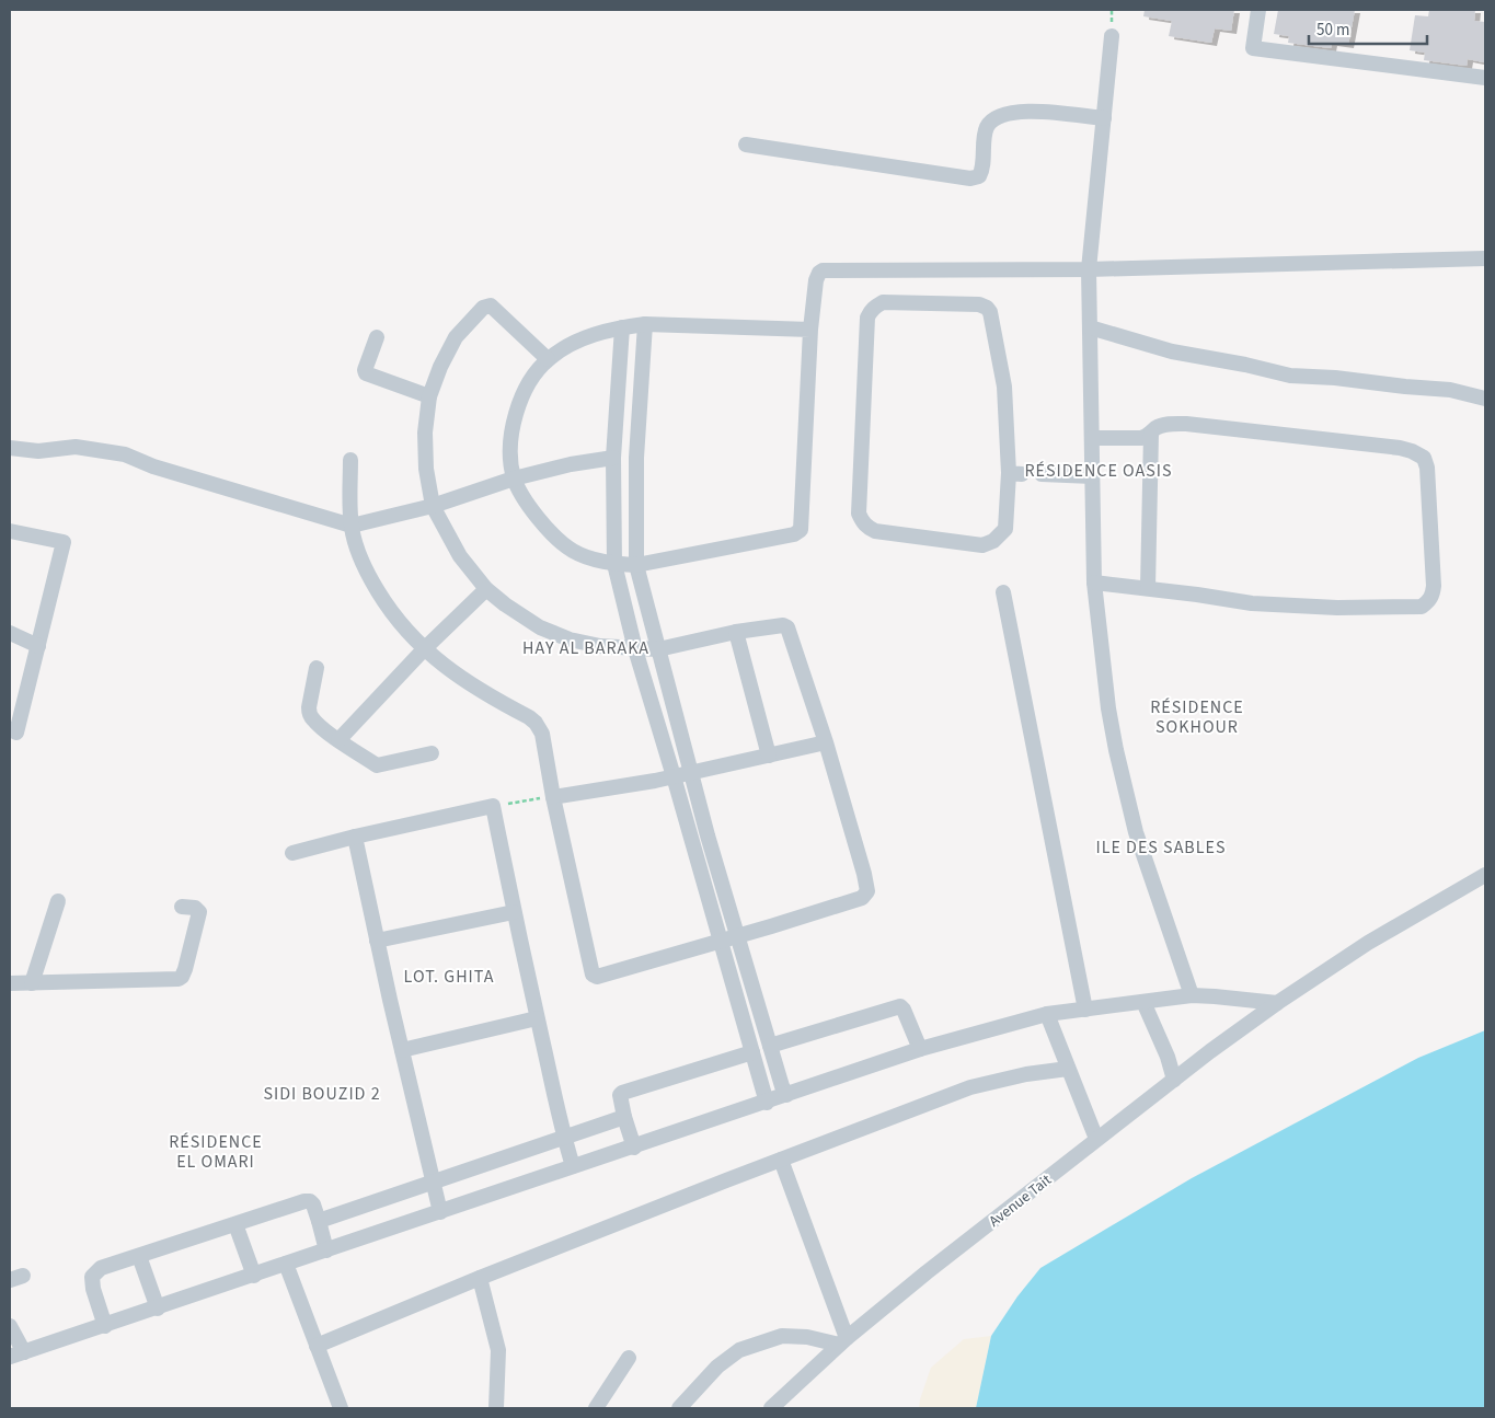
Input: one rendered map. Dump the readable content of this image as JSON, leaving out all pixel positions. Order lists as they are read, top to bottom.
{
  "streets": {
    "street": ["Avenue Tait"]
  },
  "districts": [
    "RÉSIDENCE OASIS",
    "HAY AL BARAKA",
    "RÉSIDENCE SOKHOUR",
    "ILE DES SABLES",
    "LOT. GHITA",
    "SIDI BOUZID 2",
    "RÉSIDENCE EL OMARI"
  ],
  "scale_bar": "50 m"
}
